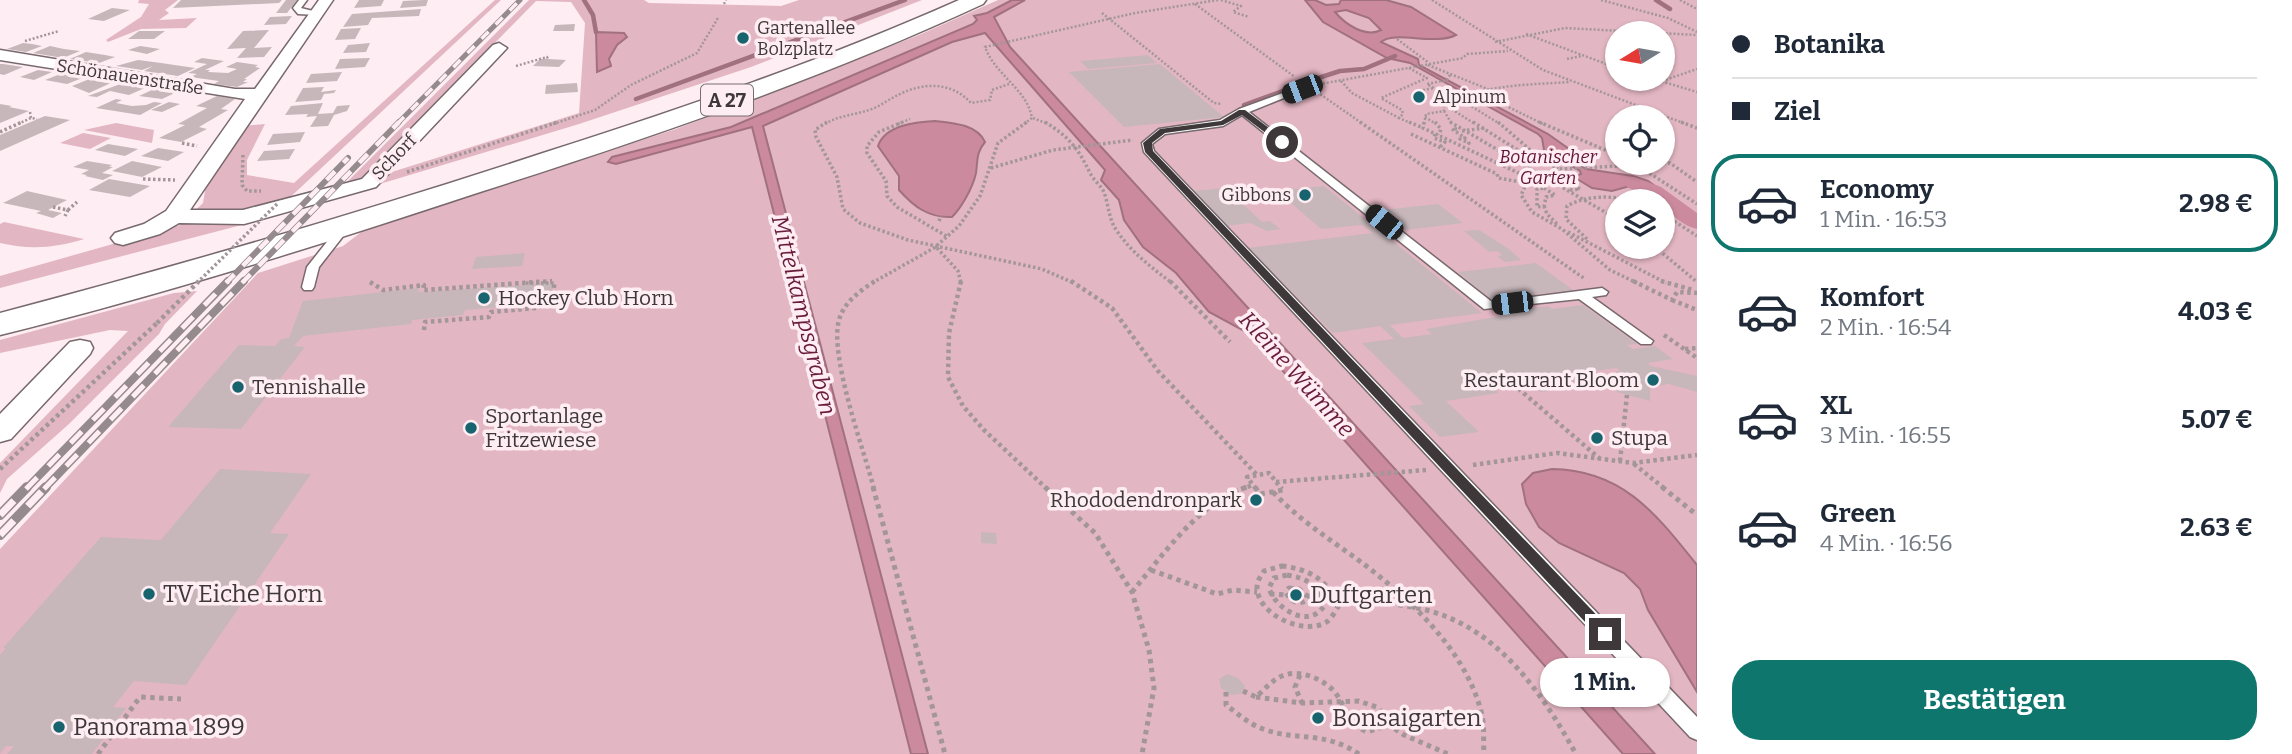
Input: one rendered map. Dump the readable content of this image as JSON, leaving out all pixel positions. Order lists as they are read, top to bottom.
{
  "streets": {
    "highway": ["A 27"],
    "street": ["Schönauenstraße", "Schorf"]
  },
  "crossings": [
    ["Schönauenstraße", "Schorf"]
  ],
  "water": ["Mittelkampsgraben", "Kleine Wümme"],
  "parks": ["Botanischer Garten"],
  "places": [
    "Gartenallee Bolzplatz",
    "Alpinum",
    "Gibbons",
    "Hockey Club Horn",
    "Restaurant Bloom",
    "Tennishalle",
    "Sportanlage Fritzewiese",
    "Stupa",
    "Rhododendronpark",
    "TV Eiche Horn",
    "Duftgarten",
    "Bonsaigarten",
    "Panorama 1899"
  ],
  "north": "left",
  "page": {
    "banner": ["Botanika", "Ziel"],
    "list": [
      {
        "name": "Economy",
        "note": "1 Min. · 16:53",
        "value": "2.98 €"
      },
      {
        "name": "Komfort",
        "note": "2 Min. · 16:54",
        "value": "4.03 €"
      },
      {
        "name": "XL",
        "note": "3 Min. · 16:55",
        "value": "5.07 €"
      },
      {
        "name": "Green",
        "note": "4 Min. · 16:56",
        "value": "2.63 €"
      }
    ],
    "buttons": "Bestätigen",
    "bubble": "1 Min."
  }
}
